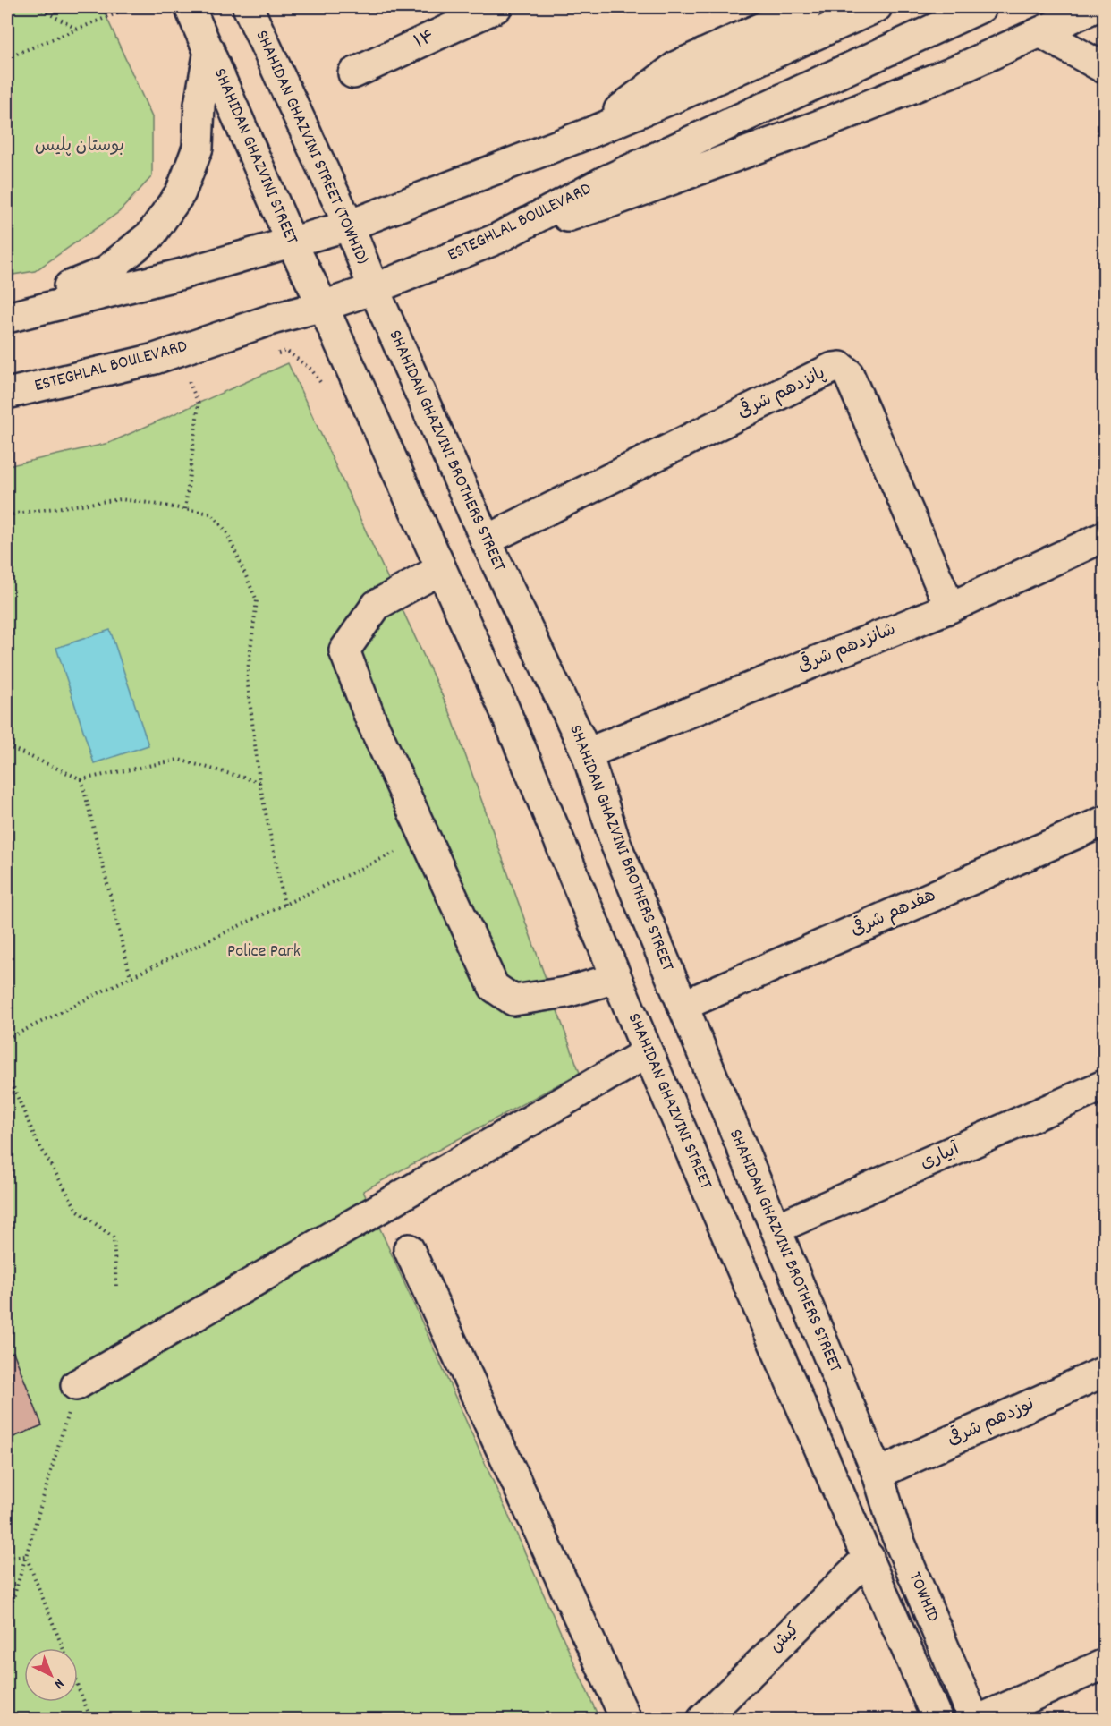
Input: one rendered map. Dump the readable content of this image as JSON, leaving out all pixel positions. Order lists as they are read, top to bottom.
{
  "streets": {
    "main road": [
      "۱۴",
      "SHAHIDAN GHAZVINI STREET (TOWHID)",
      "SHAHIDAN GHAZVINI STREET",
      "ESTEGHLAL BOULEVARD",
      "پانزدهم شرقی",
      "SHAHIDAN GHAZVINI BROTHERS STREET",
      "شانزدهم شرقی",
      "هفدهم شرقی",
      "آبیاری",
      "نوزدهم شرقی",
      "TOWHID",
      "کیش"
    ]
  },
  "crossings": [
    ["SHAHIDAN GHAZVINI STREET (TOWHID)", "ESTEGHLAL BOULEVARD"],
    ["SHAHIDAN GHAZVINI STREET (TOWHID)", "SHAHIDAN GHAZVINI BROTHERS STREET"],
    ["SHAHIDAN GHAZVINI STREET", "ESTEGHLAL BOULEVARD"],
    ["SHAHIDAN GHAZVINI STREET", "نوزدهم شرقی"],
    ["SHAHIDAN GHAZVINI STREET", "TOWHID"],
    ["ESTEGHLAL BOULEVARD", "SHAHIDAN GHAZVINI BROTHERS STREET"],
    ["پانزدهم شرقی", "SHAHIDAN GHAZVINI BROTHERS STREET"],
    ["پانزدهم شرقی", "شانزدهم شرقی"],
    ["SHAHIDAN GHAZVINI BROTHERS STREET", "شانزدهم شرقی"],
    ["SHAHIDAN GHAZVINI BROTHERS STREET", "هفدهم شرقی"],
    ["SHAHIDAN GHAZVINI BROTHERS STREET", "آبیاری"],
    ["SHAHIDAN GHAZVINI BROTHERS STREET", "نوزدهم شرقی"],
    ["SHAHIDAN GHAZVINI BROTHERS STREET", "TOWHID"],
    ["نوزدهم شرقی", "TOWHID"],
    ["TOWHID", "کیش"]
  ],
  "parks": ["بوستان پلیس", "Police Park"],
  "north": "bottom right"
}
